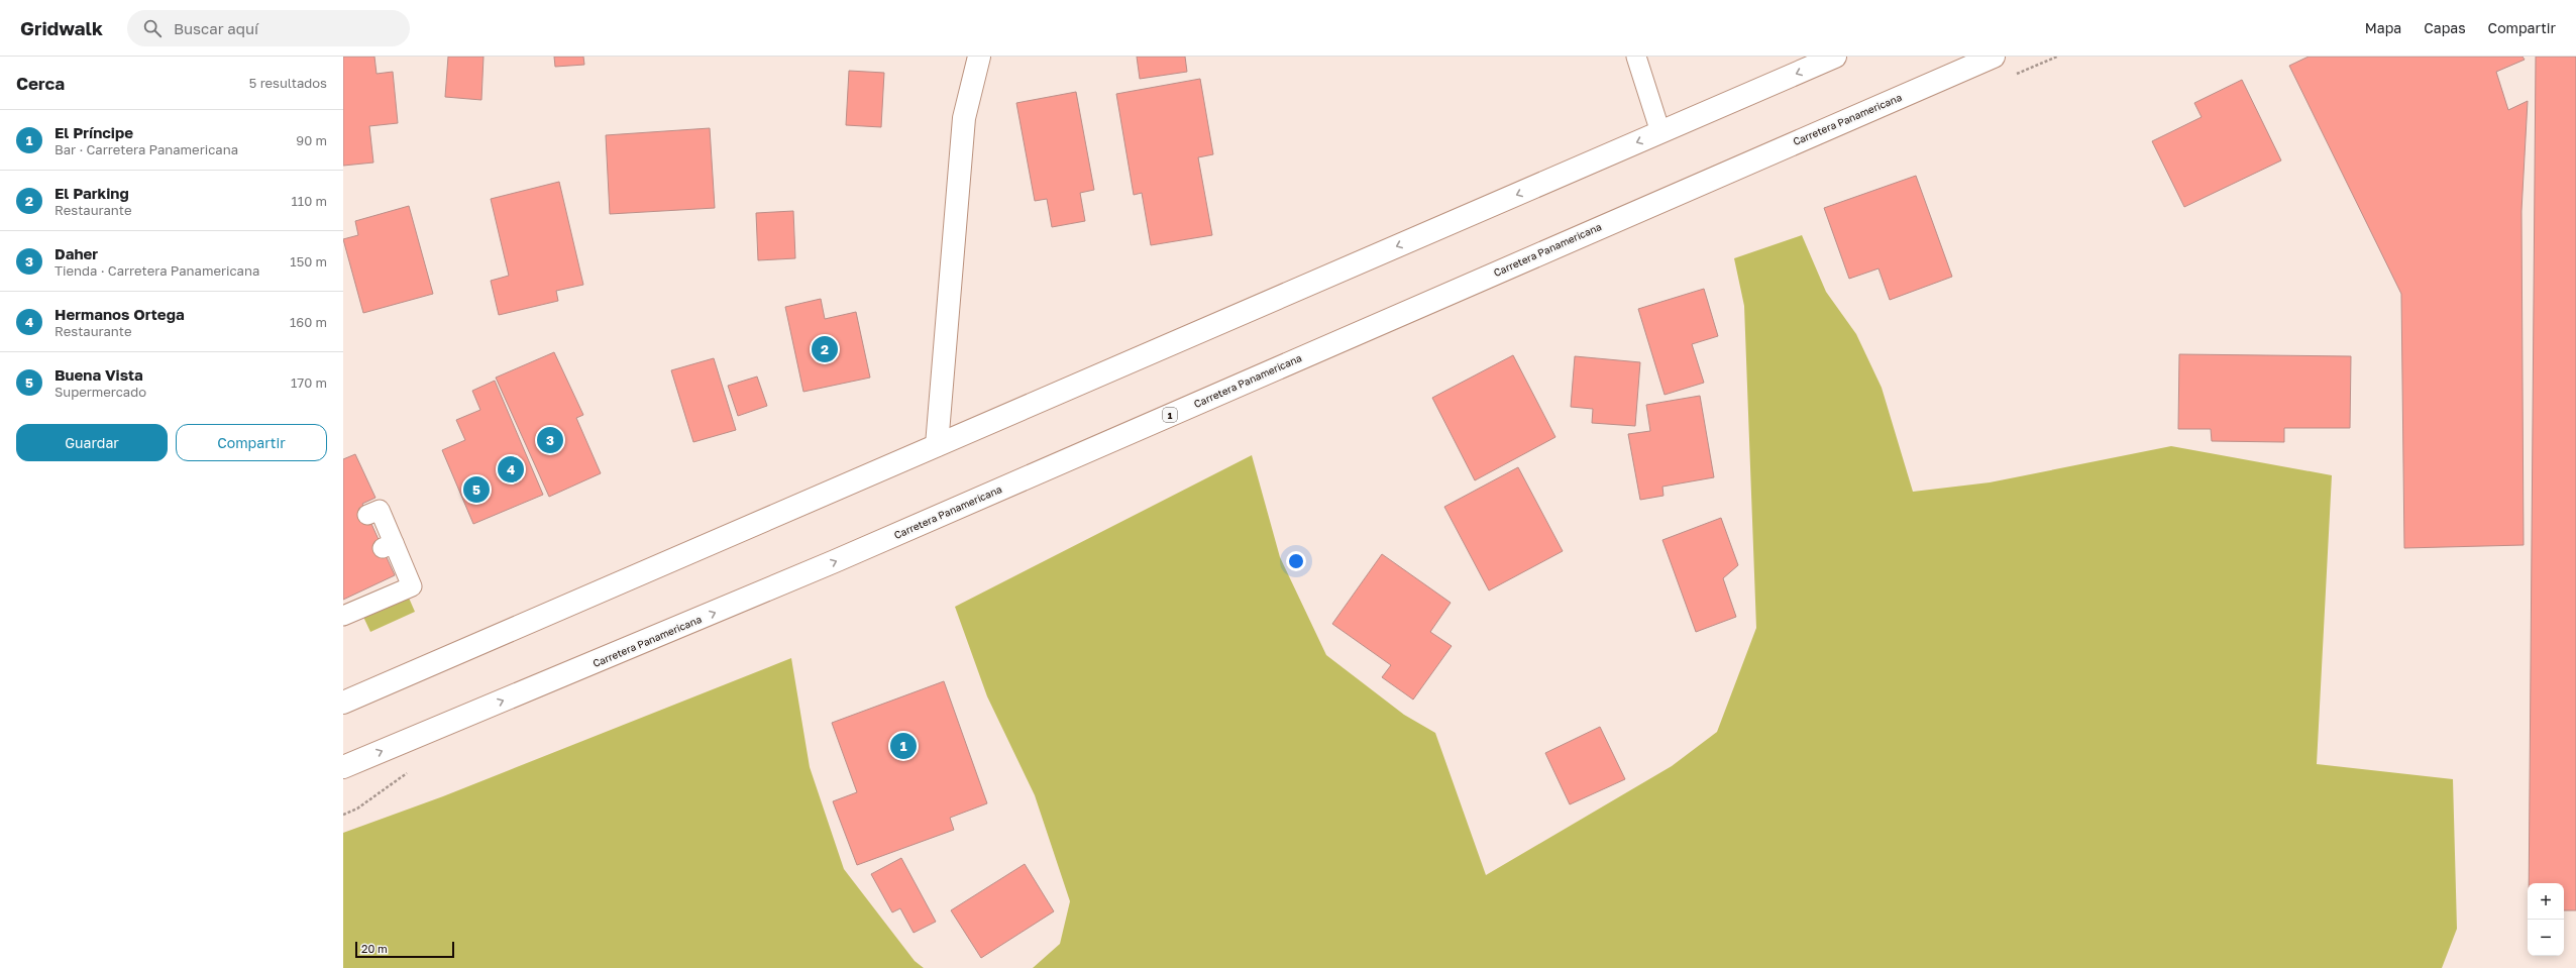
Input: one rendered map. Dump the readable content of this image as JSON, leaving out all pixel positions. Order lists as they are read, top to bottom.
{
  "streets": {
    "main road": ["Carretera Panamericana", "1"]
  },
  "scale_bar": "20 m",
  "page": {
    "header": "Gridwalk",
    "search": "Buscar aquí",
    "nav": ["Mapa", "Capas", "Compartir"],
    "heading": ["Cerca", "5 resultados"],
    "list": [
      {
        "mark": "1",
        "name": "El Príncipe",
        "note": "Bar · Carretera Panamericana",
        "value": "90 m"
      },
      {
        "mark": "2",
        "name": "El Parking",
        "note": "Restaurante",
        "value": "110 m"
      },
      {
        "mark": "3",
        "name": "Daher",
        "note": "Tienda · Carretera Panamericana",
        "value": "150 m"
      },
      {
        "mark": "4",
        "name": "Hermanos Ortega",
        "note": "Restaurante",
        "value": "160 m"
      },
      {
        "mark": "5",
        "name": "Buena Vista",
        "note": "Supermercado",
        "value": "170 m"
      }
    ],
    "pins": [
      "2",
      "3",
      "4",
      "5",
      "1"
    ],
    "buttons": ["Guardar", "Compartir"],
    "map_buttons": ["+", "−"],
    "scale": "20 m"
  }
}
